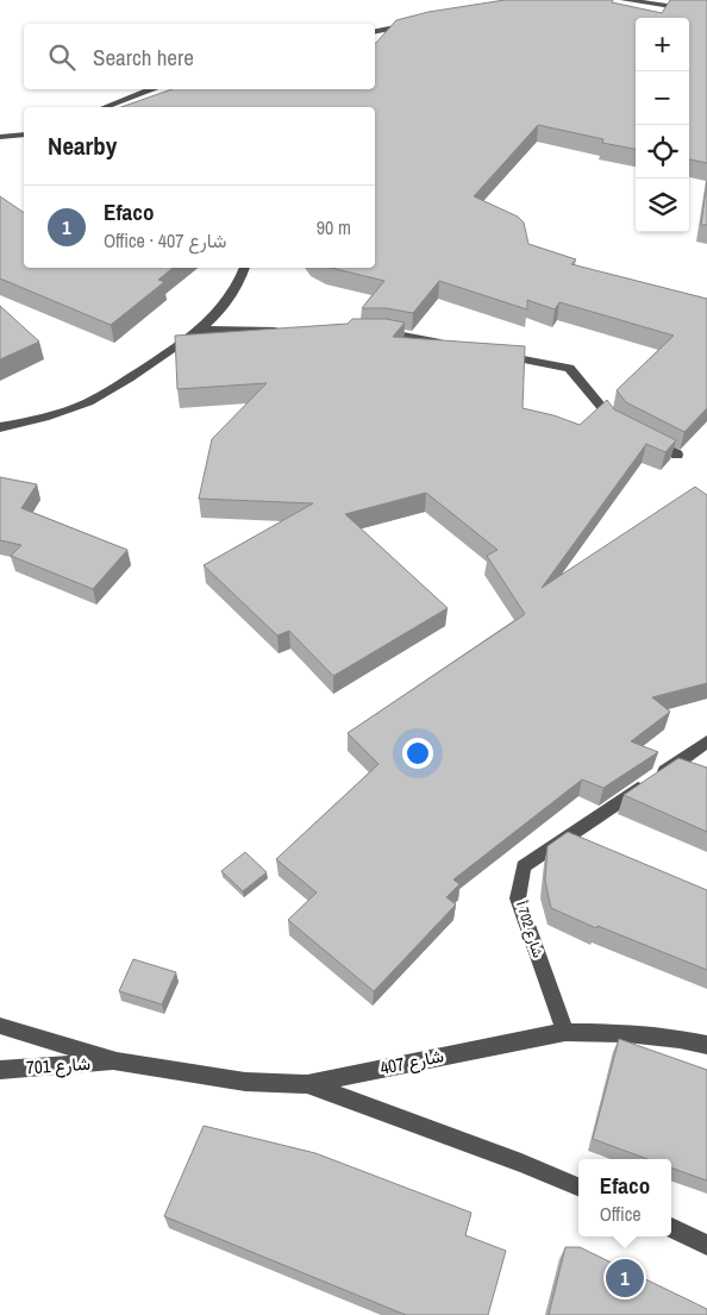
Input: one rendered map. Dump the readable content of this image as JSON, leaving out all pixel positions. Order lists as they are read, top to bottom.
{
  "streets": {
    "street": ["شارع 702 أ", "شارع 407", "شارع 701"]
  },
  "crossings": [
    ["شارع 702 أ", "شارع 407"],
    ["شارع 407", "شارع 701"]
  ],
  "page": {
    "map_buttons": ["+", "−"],
    "search": "Search here",
    "heading": "Nearby",
    "list": [
      {
        "mark": "1",
        "name": "Efaco",
        "note": "Office · شارع 407",
        "value": "90 m"
      }
    ],
    "popup": ["Efaco", "Office"],
    "pins": "1"
  }
}
